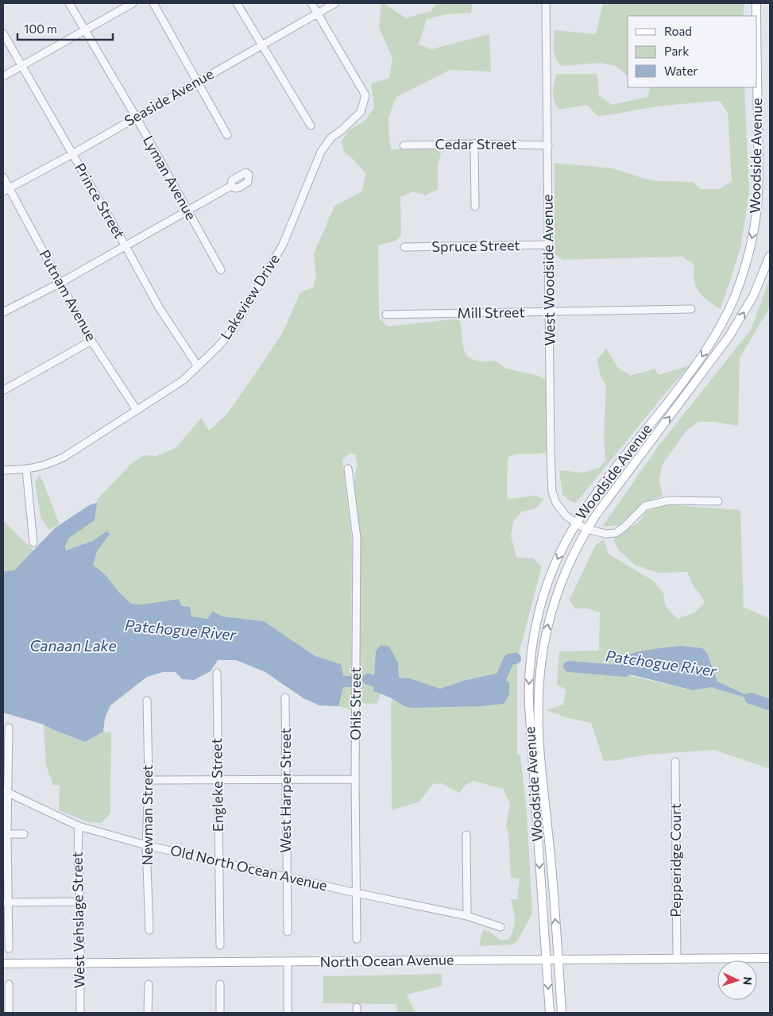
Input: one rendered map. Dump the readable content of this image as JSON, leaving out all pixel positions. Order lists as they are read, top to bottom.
{
  "streets": {
    "main road": ["Woodside Avenue", "North Ocean Avenue"],
    "street": [
      "Seaside Avenue",
      "Cedar Street",
      "Lyman Avenue",
      "Prince Street",
      "Spruce Street",
      "West Woodside Avenue",
      "Putnam Avenue",
      "Lakeview Drive",
      "Mill Street",
      "Ohls Street",
      "Engleke Street",
      "West Harper Street",
      "Newman Street",
      "Pepperidge Court",
      "Old North Ocean Avenue",
      "West Vehslage Street"
    ]
  },
  "crossings": [
    ["Seaside Avenue", "Lyman Avenue"],
    ["Seaside Avenue", "Prince Street"],
    ["Seaside Avenue", "Putnam Avenue"],
    ["Seaside Avenue", "Lakeview Drive"],
    ["Cedar Street", "West Woodside Avenue"],
    ["Woodside Avenue", "West Woodside Avenue"],
    ["Woodside Avenue", "North Ocean Avenue"],
    ["Prince Street", "Lakeview Drive"],
    ["Spruce Street", "West Woodside Avenue"],
    ["West Woodside Avenue", "Mill Street"],
    ["Putnam Avenue", "Lakeview Drive"],
    ["Ohls Street", "Old North Ocean Avenue"],
    ["Engleke Street", "Old North Ocean Avenue"],
    ["West Harper Street", "Old North Ocean Avenue"],
    ["Newman Street", "Old North Ocean Avenue"],
    ["Pepperidge Court", "North Ocean Avenue"],
    ["Old North Ocean Avenue", "West Vehslage Street"],
    ["West Vehslage Street", "North Ocean Avenue"]
  ],
  "water": ["Patchogue River", "Canaan Lake"],
  "legend": ["Road", "Park", "Water"],
  "scale_bar": "100 m",
  "north": "right"
}
